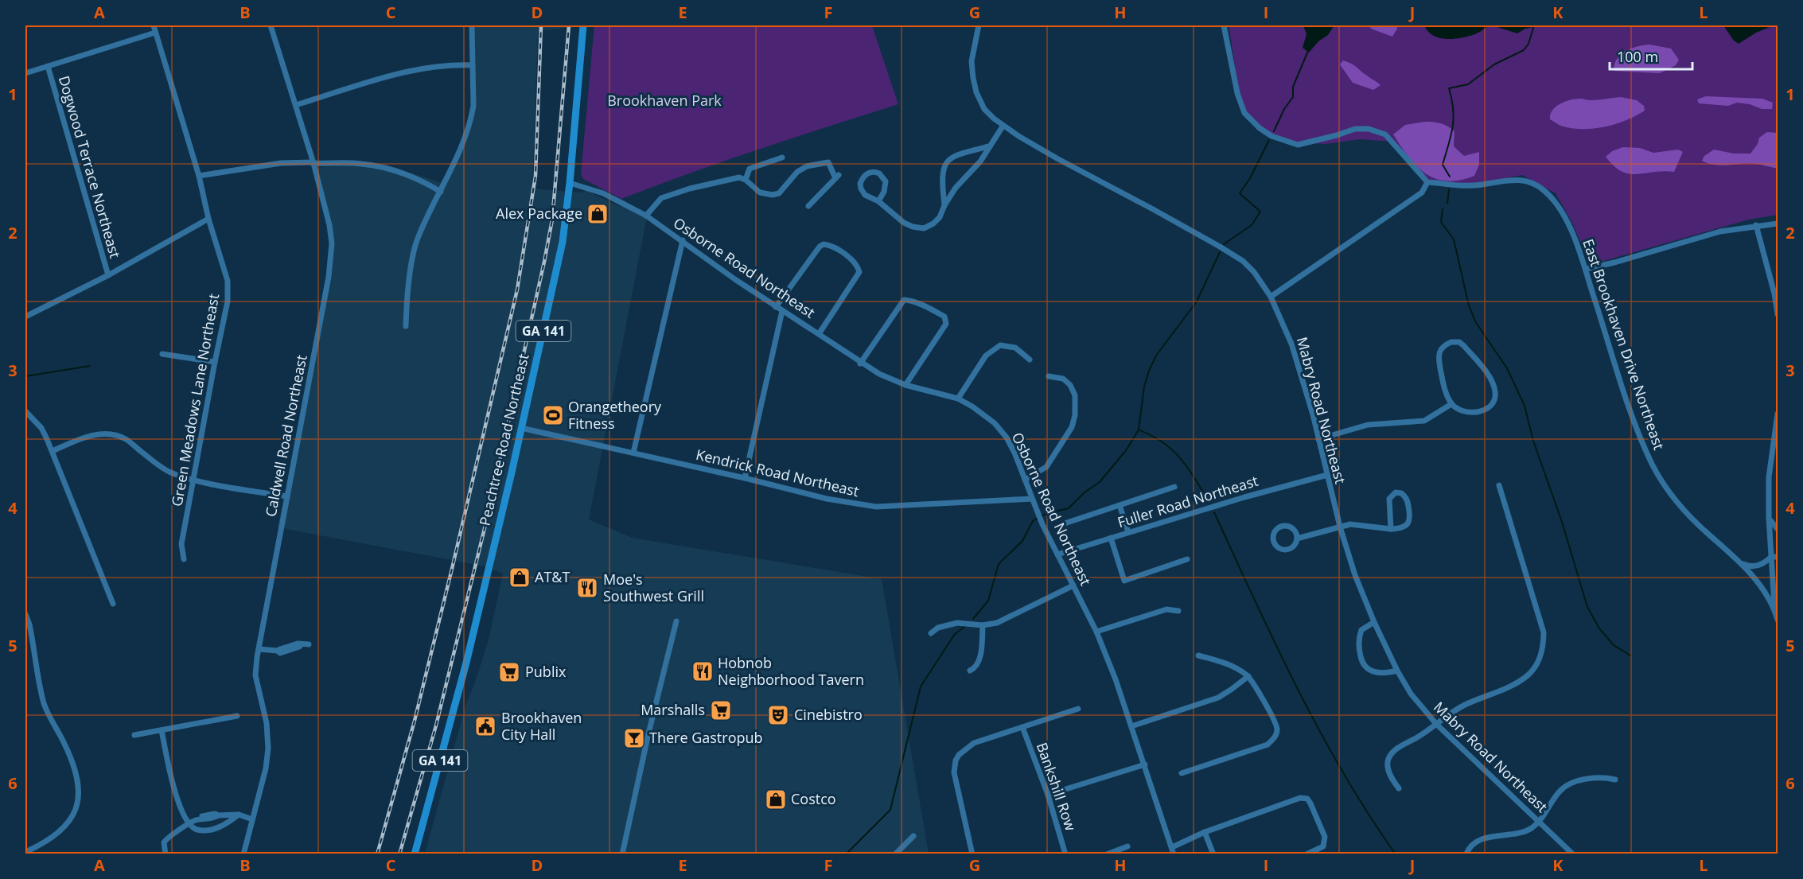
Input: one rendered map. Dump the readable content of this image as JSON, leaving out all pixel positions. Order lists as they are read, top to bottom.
{
  "streets": {
    "highway": ["GA 141", "Peachtree Road Northeast"],
    "street": [
      "Dogwood Terrace Northeast",
      "Osborne Road Northeast",
      "East Brookhaven Drive Northeast",
      "Green Meadows Lane Northeast",
      "Mabry Road Northeast",
      "Caldwell Road Northeast",
      "Kendrick Road Northeast",
      "Fuller Road Northeast",
      "Bankshill Row"
    ]
  },
  "crossings": [
    ["Osborne Road Northeast", "Peachtree Road Northeast"],
    ["Osborne Road Northeast", "Kendrick Road Northeast"],
    ["Osborne Road Northeast", "Fuller Road Northeast"],
    ["Mabry Road Northeast", "Fuller Road Northeast"],
    ["Peachtree Road Northeast", "Kendrick Road Northeast"]
  ],
  "parks": ["Brookhaven Park"],
  "places": {
    "shop": ["Alex Package", "AT&T", "Costco"],
    "sports": ["Orangetheory Fitness"],
    "restaurant": ["Moe's Southwest Grill", "Hobnob Neighborhood Tavern"],
    "supermarket": ["Publix", "Marshalls"],
    "theatre": ["Cinebistro"],
    "public building": ["Brookhaven City Hall"],
    "bar": ["There Gastropub"]
  },
  "scale_bar": "100 m",
  "grid": {
    "columns": [
      "A",
      "B",
      "C",
      "D",
      "E",
      "F",
      "G",
      "H",
      "I",
      "J",
      "K",
      "L"
    ],
    "rows": [
      "1",
      "2",
      "3",
      "4",
      "5",
      "6"
    ]
  }
}
